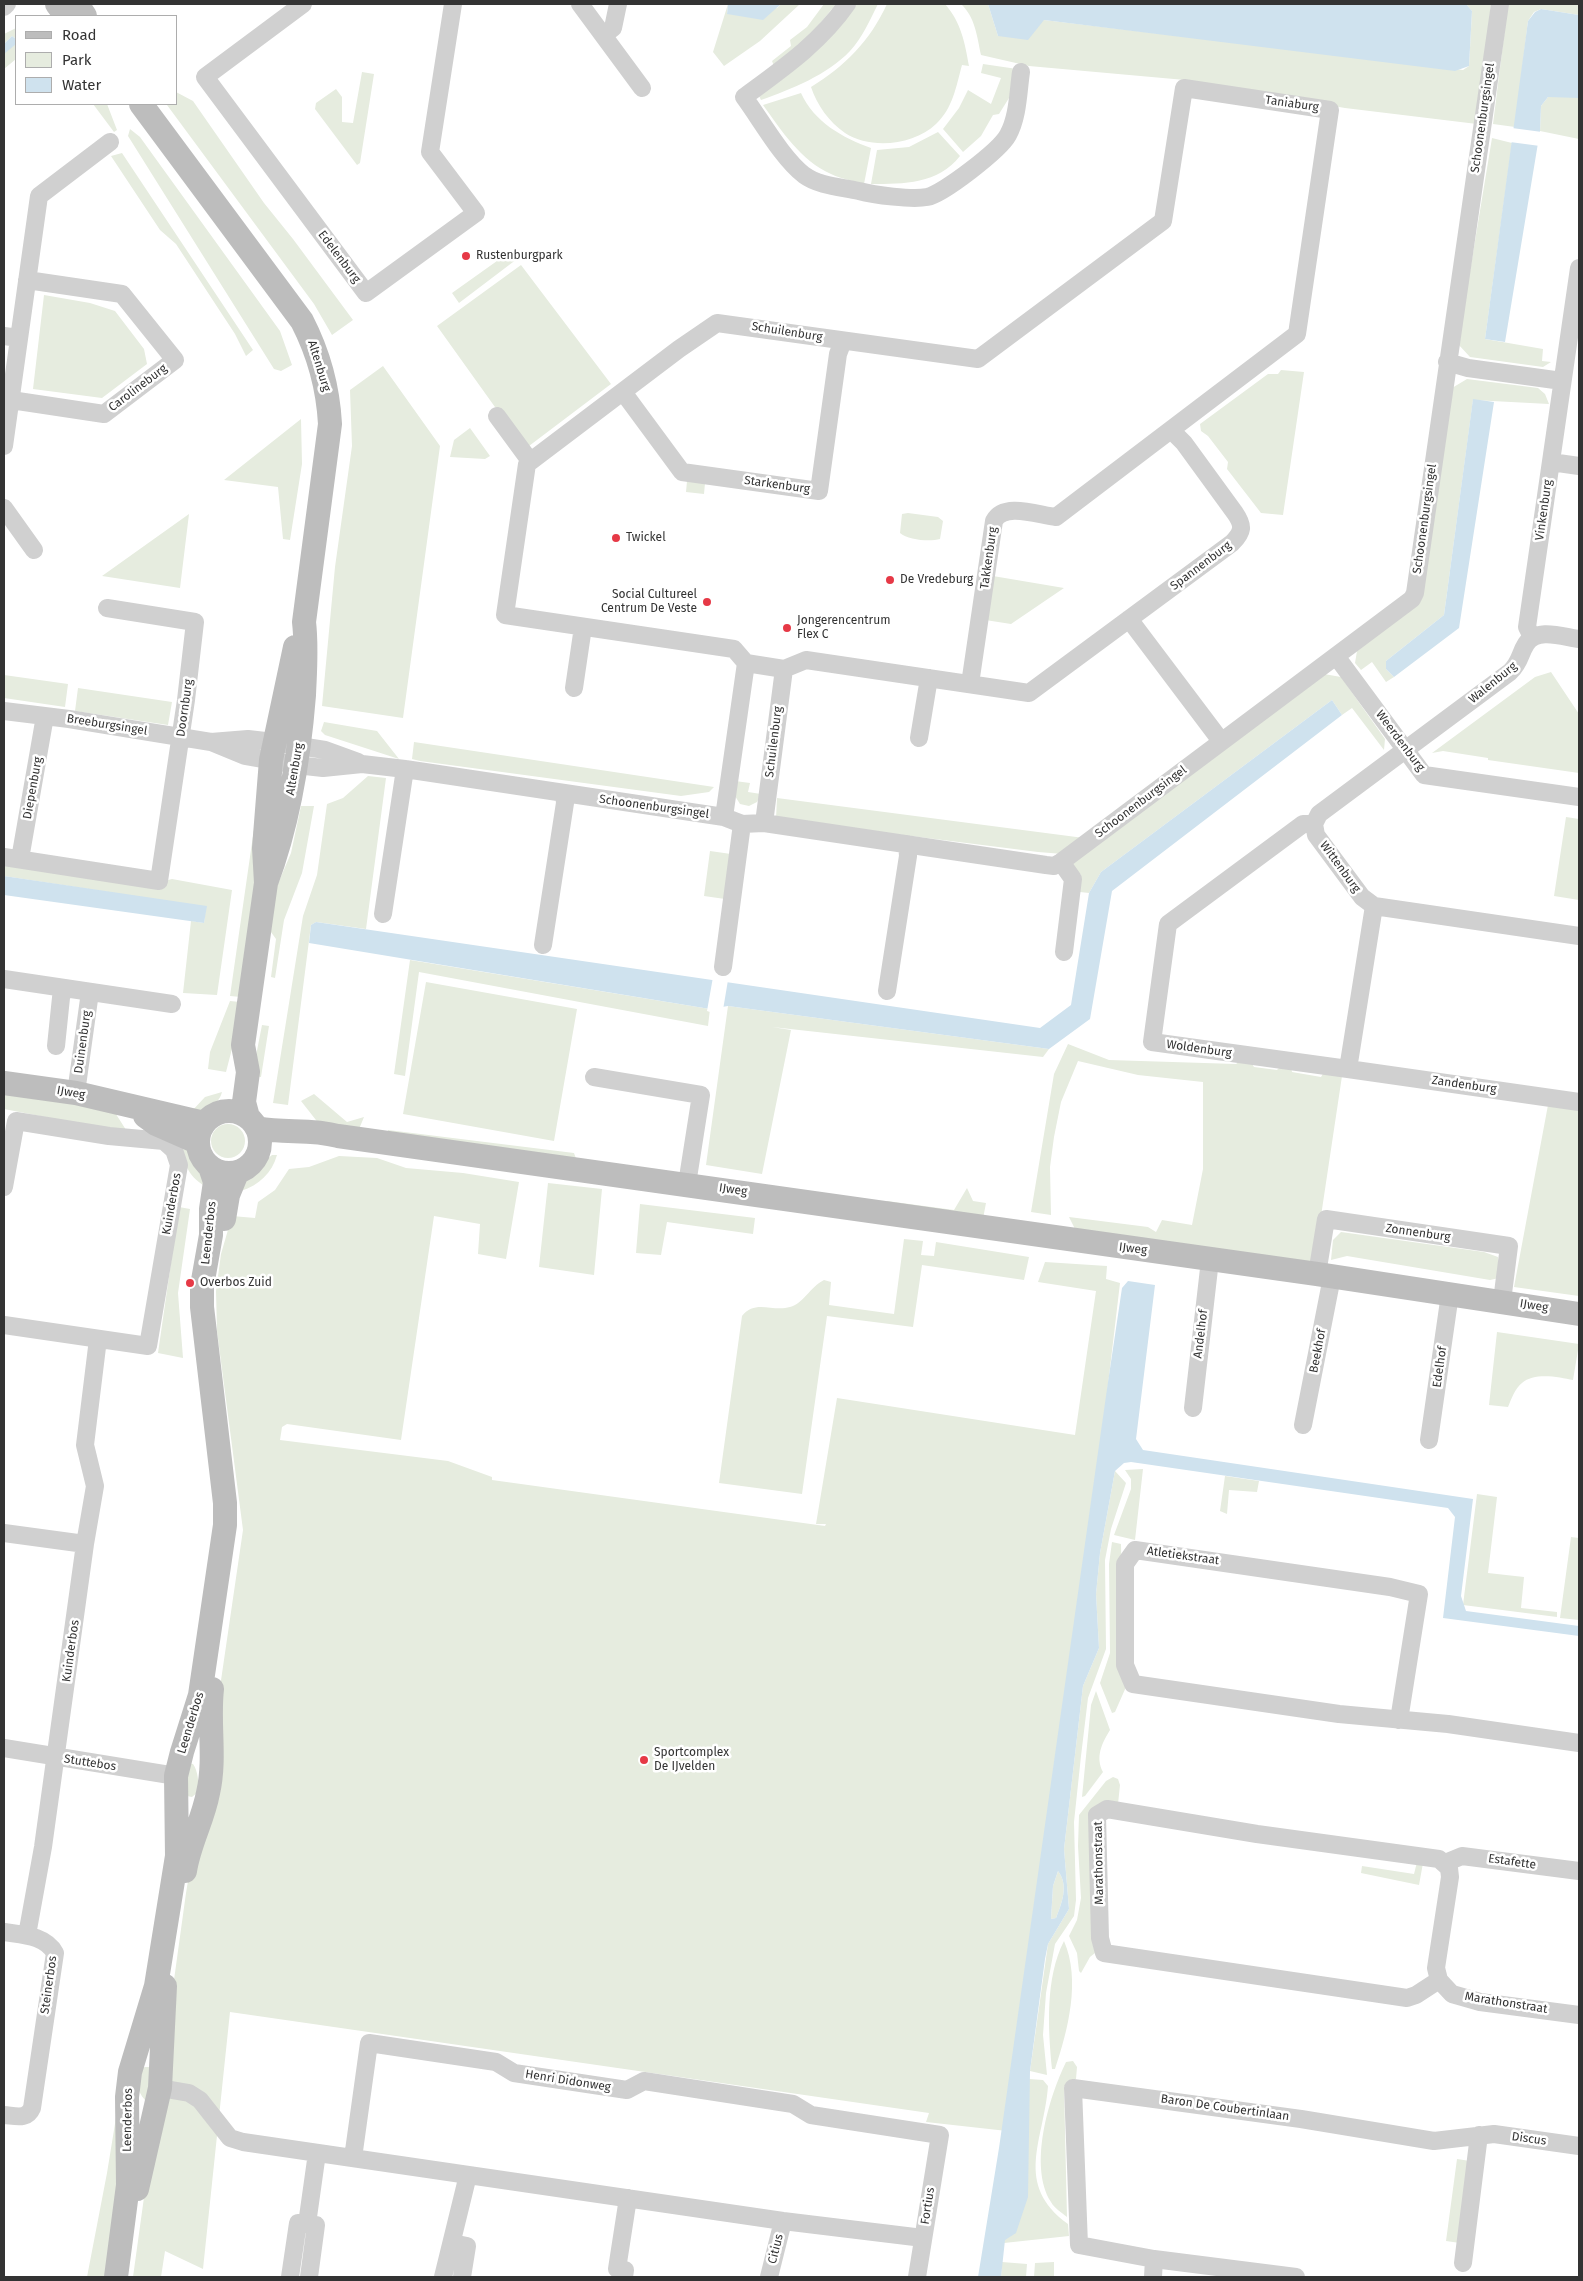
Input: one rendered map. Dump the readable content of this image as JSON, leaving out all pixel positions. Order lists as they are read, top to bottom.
{
  "streets": {
    "main road": ["Altenburg", "IJweg", "Leenderbos"],
    "street": [
      "Taniaburg",
      "Schoonenburgsingel",
      "Edelenburg",
      "Schuilenburg",
      "Carolineburg",
      "Starkenburg",
      "Vinkenburg",
      "Takkenburg",
      "Spannenburg",
      "Walenburg",
      "Doornburg",
      "Breeburgsingel",
      "Weerdenburg",
      "Diepenburg",
      "Wittenburg",
      "Duinenburg",
      "Woldenburg",
      "Zandenburg",
      "Kuinderbos",
      "Zonnenburg",
      "Andelhof",
      "Beekhof",
      "Edelhof",
      "Atletiekstraat",
      "Stuttebos",
      "Estafette",
      "Marathonstraat",
      "Steinerbos",
      "Henri Didonweg",
      "Baron De Coubertinlaan",
      "Discus",
      "Fortius",
      "Citius"
    ]
  },
  "crossings": [
    ["Taniaburg", "Schuilenburg"],
    ["Taniaburg", "Takkenburg"],
    ["Taniaburg", "Spannenburg"],
    ["Schoonenburgsingel", "Schuilenburg"],
    ["Schoonenburgsingel", "Altenburg"],
    ["Schoonenburgsingel", "Breeburgsingel"],
    ["Schoonenburgsingel", "Weerdenburg"],
    ["Schuilenburg", "Starkenburg"],
    ["Schuilenburg", "Spannenburg"],
    ["Altenburg", "Breeburgsingel"],
    ["Altenburg", "IJweg"],
    ["Altenburg", "Leenderbos"],
    ["Vinkenburg", "Walenburg"],
    ["Takkenburg", "Spannenburg"],
    ["Walenburg", "Weerdenburg"],
    ["Doornburg", "Breeburgsingel"],
    ["Doornburg", "Diepenburg"],
    ["Breeburgsingel", "Diepenburg"],
    ["Wittenburg", "Woldenburg"],
    ["Duinenburg", "IJweg"],
    ["Woldenburg", "Zandenburg"],
    ["IJweg", "Leenderbos"],
    ["IJweg", "Zonnenburg"],
    ["IJweg", "Andelhof"],
    ["IJweg", "Beekhof"],
    ["IJweg", "Edelhof"],
    ["Kuinderbos", "Stuttebos"],
    ["Leenderbos", "Stuttebos"],
    ["Zonnenburg", "Beekhof"],
    ["Estafette", "Marathonstraat"],
    ["Henri Didonweg", "Fortius"],
    ["Baron De Coubertinlaan", "Discus"]
  ],
  "places": [
    "Rustenburgpark",
    "Twickel",
    "De Vredeburg",
    "Social Cultureel Centrum De Veste",
    "Jongerencentrum Flex C",
    "Overbos Zuid",
    "Sportcomplex De IJvelden"
  ],
  "legend": ["Road", "Park", "Water"]
}
